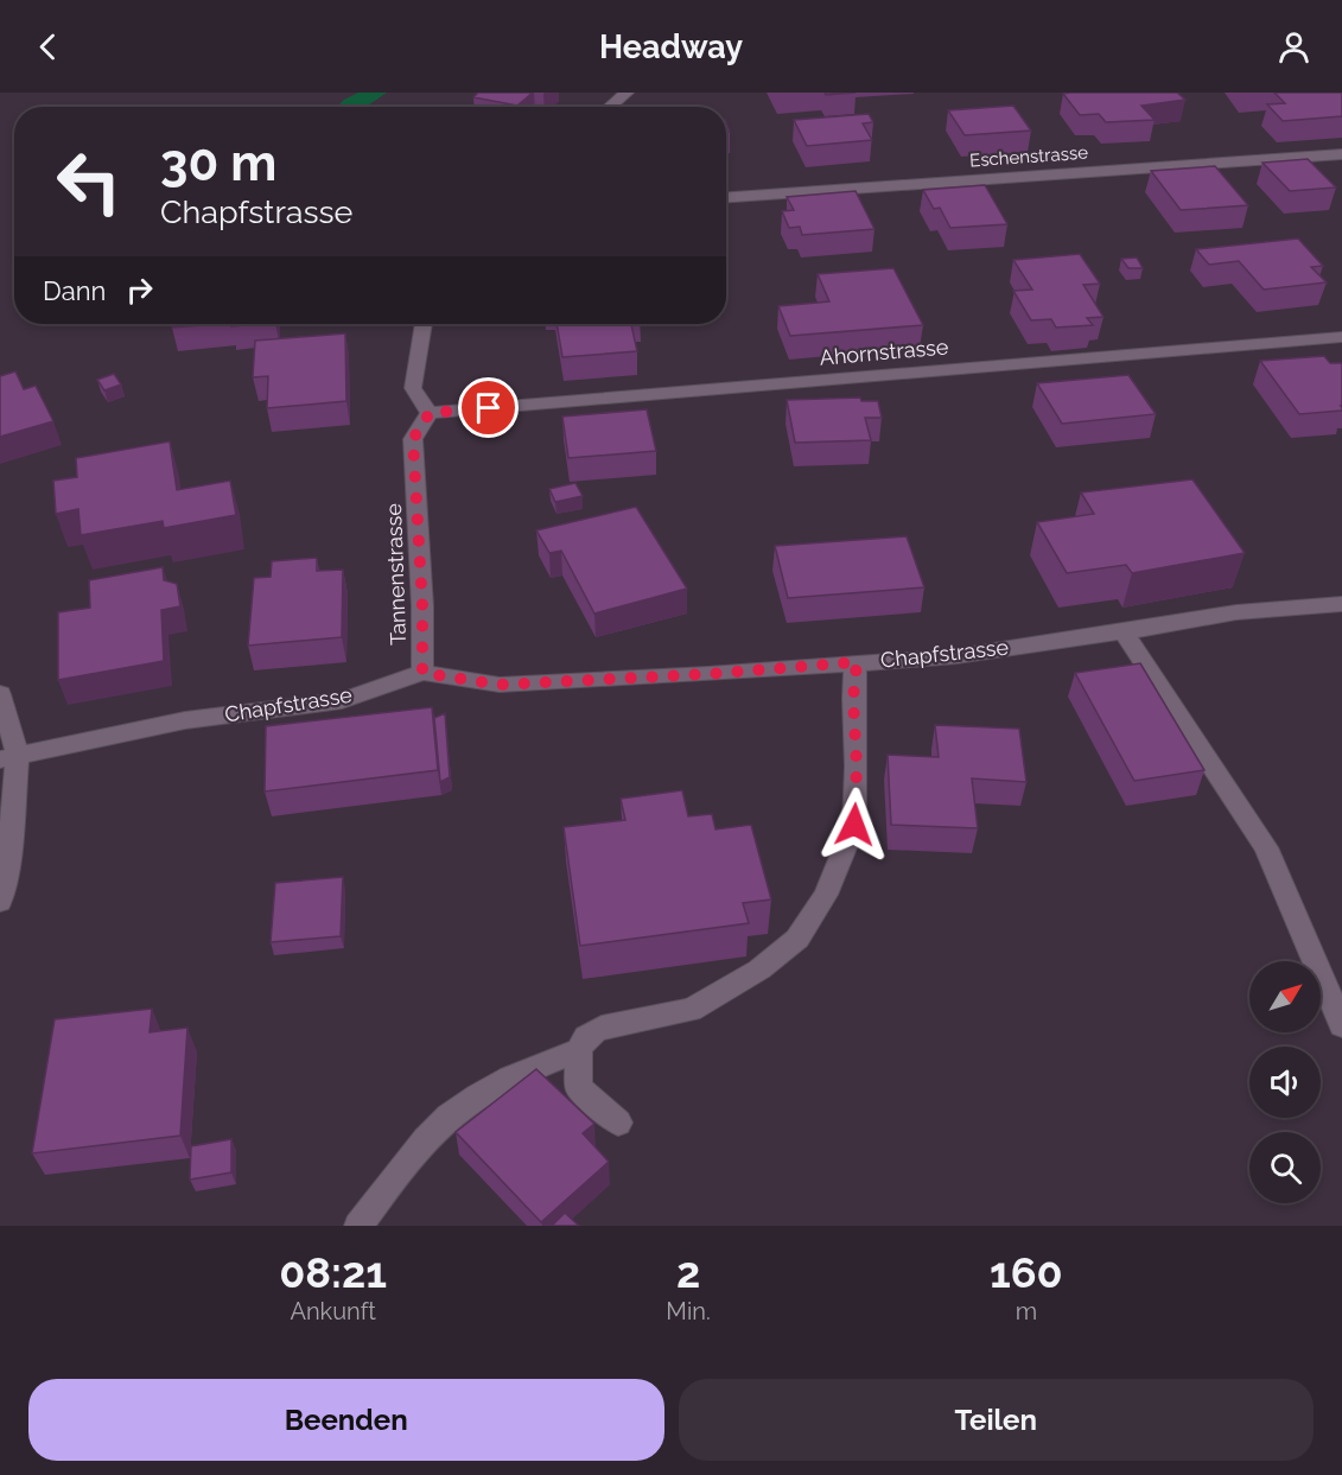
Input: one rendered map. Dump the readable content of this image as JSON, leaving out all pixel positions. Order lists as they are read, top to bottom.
{
  "streets": {
    "street": [
      "Eschenstrasse",
      "Ahornstrasse",
      "Tannenstrasse",
      "Chapfstrasse"
    ]
  },
  "crossings": [
    ["Ahornstrasse", "Tannenstrasse"],
    ["Tannenstrasse", "Chapfstrasse"]
  ],
  "north": "top right",
  "page": {
    "header": "Headway",
    "turn": ["30 m", "Chapfstrasse"],
    "then": "Dann",
    "eta": [
      "08:21",
      "Ankunft",
      "2",
      "Min.",
      "160",
      "m"
    ],
    "buttons": ["Beenden", "Teilen"]
  }
}
